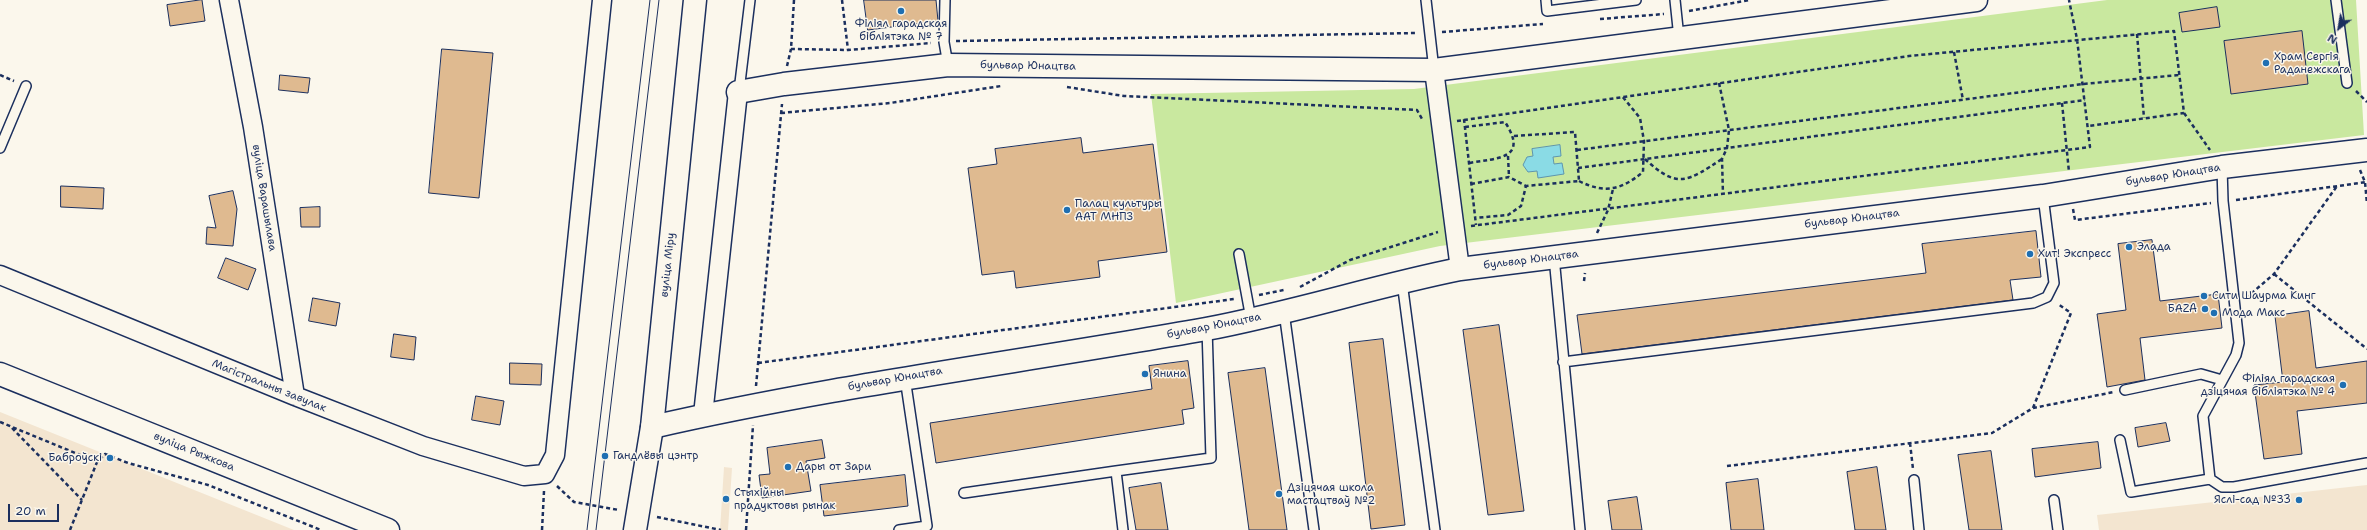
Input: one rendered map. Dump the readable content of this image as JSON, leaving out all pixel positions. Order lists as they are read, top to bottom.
{
  "streets": {
    "street": [
      "бульвар Юнацтва",
      "вуліца Варашылава",
      "вуліца Міру",
      "Магістральны завулак",
      "вуліца Рыжкова"
    ]
  },
  "crossings": [
    ["бульвар Юнацтва", "вуліца Міру"],
    ["вуліца Варашылава", "Магістральны завулак"]
  ],
  "places": [
    "Філіял гарадская бібліятэка № 7",
    "Храм Сергія Раданежскага",
    "Палац культуры ААТ МНПЗ",
    "Элада",
    "Хит! Экспресс",
    "Сити Шаурма Кинг",
    "БАZA",
    "Мода Макс",
    "Янина",
    "Філіял гарадская дзіцячая бібліятэка № 4",
    "Гандлёвы цэнтр",
    "Баброўскі",
    "Дары от Зари",
    "Дзіцячая школа мастацтваў №2",
    "Стыхійны прадуктовы рынак",
    "Яслі-сад №33"
  ],
  "scale_bar": "20 m",
  "north": "bottom left"
}
